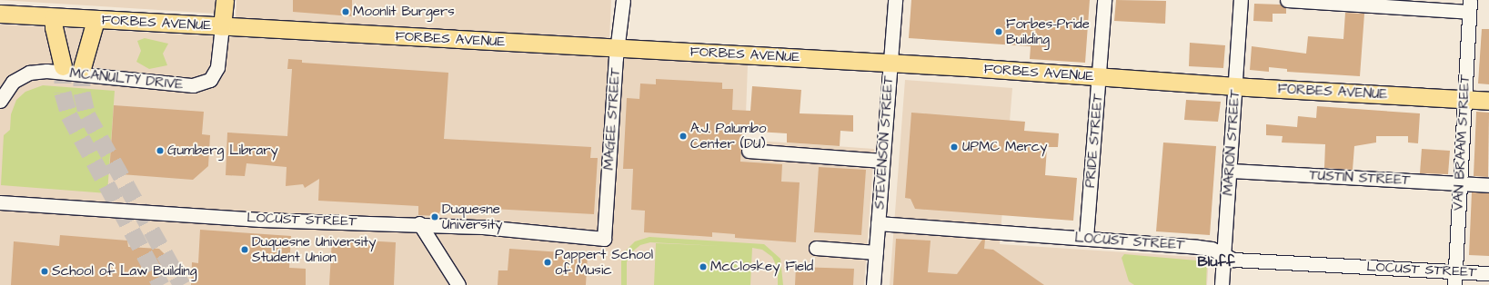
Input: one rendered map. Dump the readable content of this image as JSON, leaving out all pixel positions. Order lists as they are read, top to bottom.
{
  "streets": {
    "main road": ["FORBES AVENUE"],
    "street": [
      "MCANULTY DRIVE",
      "MAGEE STREET",
      "PRIDE STREET",
      "STEVENSON STREET",
      "MARION STREET",
      "VAN BRAAM STREET",
      "TUSTIN STREET",
      "LOCUST STREET"
    ]
  },
  "crossings": [
    ["FORBES AVENUE", "MCANULTY DRIVE"],
    ["FORBES AVENUE", "MAGEE STREET"],
    ["FORBES AVENUE", "PRIDE STREET"],
    ["FORBES AVENUE", "STEVENSON STREET"],
    ["FORBES AVENUE", "MARION STREET"],
    ["FORBES AVENUE", "VAN BRAAM STREET"],
    ["MAGEE STREET", "LOCUST STREET"],
    ["PRIDE STREET", "LOCUST STREET"],
    ["STEVENSON STREET", "LOCUST STREET"],
    ["MARION STREET", "TUSTIN STREET"],
    ["MARION STREET", "LOCUST STREET"],
    ["VAN BRAAM STREET", "TUSTIN STREET"],
    ["VAN BRAAM STREET", "LOCUST STREET"]
  ],
  "districts": ["Bluff"],
  "places": [
    "Moonlit Burgers",
    "Forbes-Pride Building",
    "A.J. Palumbo Center (DU)",
    "UPMC Mercy",
    "Gumberg Library",
    "Duquesne University",
    "Duquesne University Student Union",
    "Pappert School of Music",
    "McCloskey Field",
    "School of Law Building"
  ]
}
